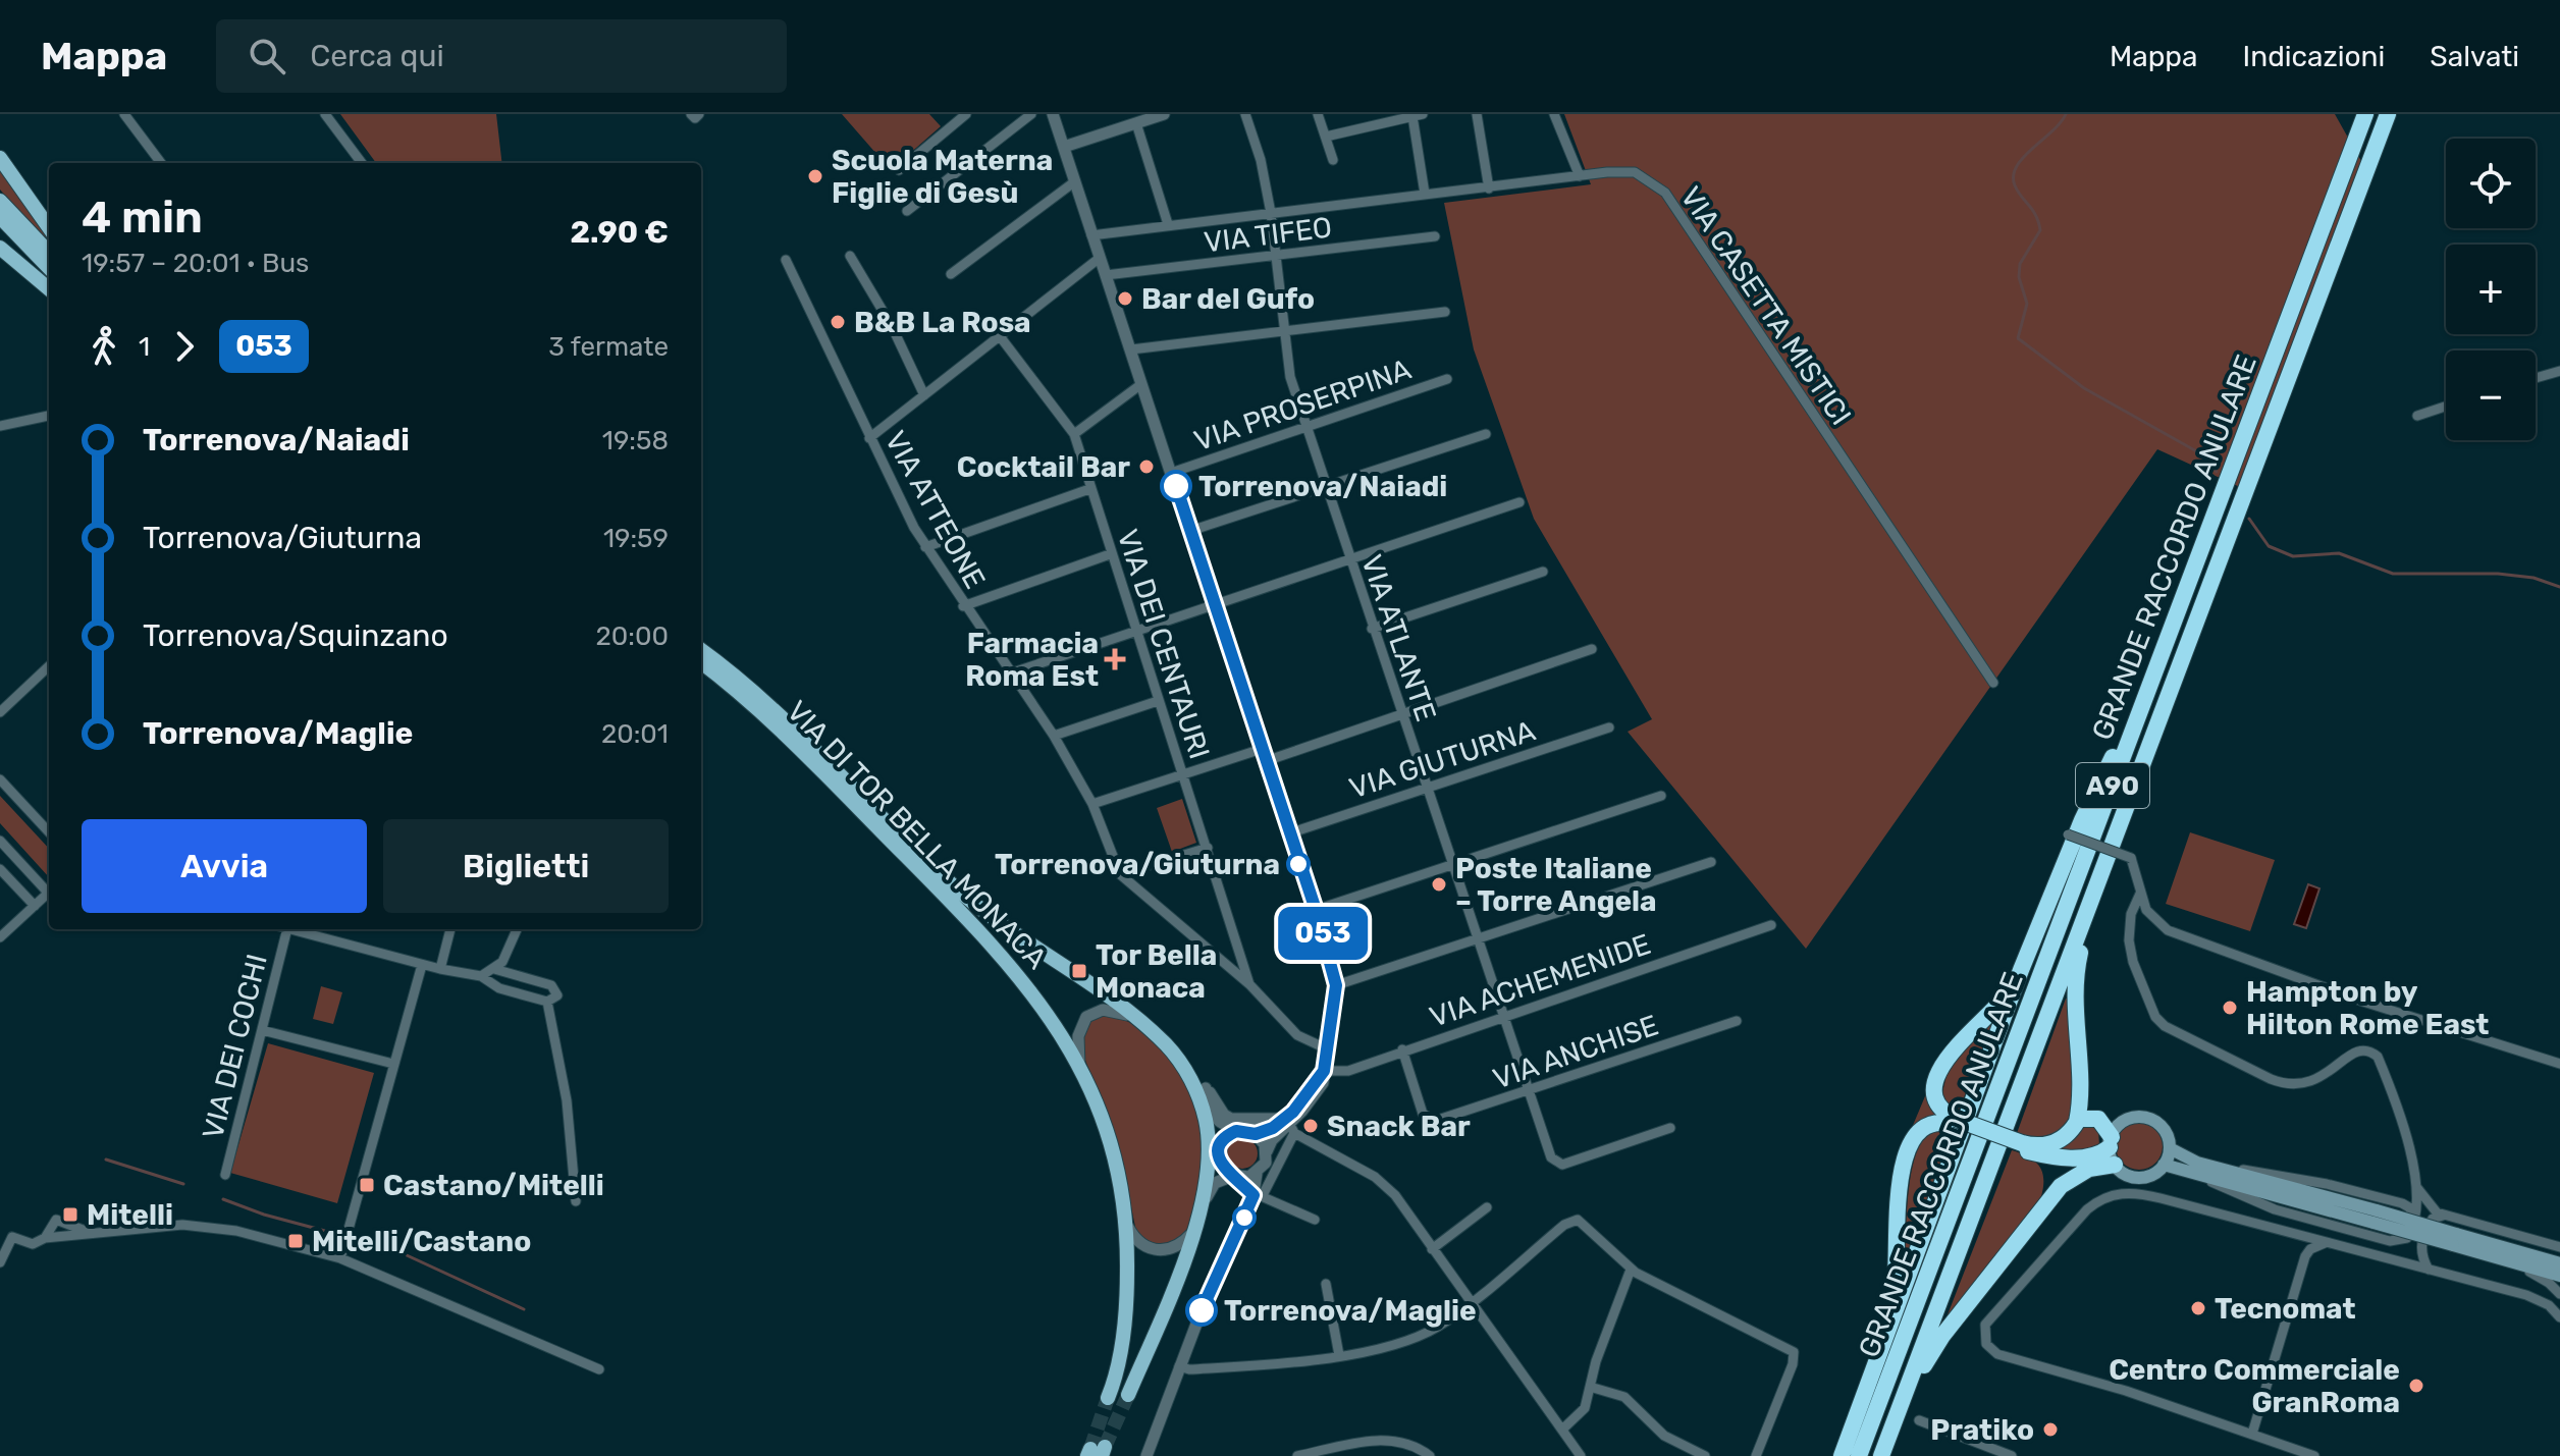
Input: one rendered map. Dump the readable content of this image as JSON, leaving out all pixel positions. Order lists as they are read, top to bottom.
{
  "streets": {
    "highway": ["GRANDE RACCORDO ANULARE", "A90"],
    "main road": ["VIA DI TOR BELLA MONACA"],
    "street": [
      "VIA TIFEO",
      "VIA CASETTA MISTICI",
      "VIA PROSERPINA",
      "VIA ATTEONE",
      "VIA ATLANTE",
      "VIA DEI CENTAURI",
      "VIA GIUTURNA",
      "VIA ACHEMENIDE",
      "VIA DEI COCHI",
      "VIA ANCHISE"
    ]
  },
  "crossings": [
    ["VIA TIFEO", "VIA ATLANTE"],
    ["VIA CASETTA MISTICI", "VIA ATLANTE"],
    ["VIA PROSERPINA", "VIA ATLANTE"],
    ["VIA ATTEONE", "VIA DEI CENTAURI"],
    ["VIA ATLANTE", "VIA GIUTURNA"],
    ["VIA ATLANTE", "VIA ACHEMENIDE"],
    ["VIA ATLANTE", "VIA ANCHISE"],
    ["VIA ACHEMENIDE", "VIA ANCHISE"]
  ],
  "places": {
    "other": [
      "Scuola Materna Figlie di Gesù",
      "Bar del Gufo",
      "B&B La Rosa",
      "Cocktail Bar",
      "Torrenova/Naiadi",
      "Torrenova/Giuturna",
      "Poste Italiane – Torre Angela",
      "Hampton by Hilton Rome East",
      "Snack Bar",
      "Tecnomat",
      "Torrenova/Maglie",
      "Centro Commerciale GranRoma",
      "Pratiko"
    ],
    "health": ["Farmacia Roma Est"],
    "transit": [
      "Tor Bella Monaca",
      "Castano/Mitelli",
      "Mitelli",
      "Mitelli/Castano"
    ]
  },
  "lines": ["bus line 053"],
  "page": {
    "header": "Mappa",
    "search": "Cerca qui",
    "nav": ["Mappa", "Indicazioni", "Salvati"],
    "on_map": "053",
    "map_buttons": ["+", "−"],
    "heading": ["4 min", "19:57 – 20:01 · Bus", "2.90 €"],
    "legs": ["1", "053", "3 fermate"],
    "list": [
      {
        "name": "Torrenova/Naiadi",
        "value": "19:58"
      },
      {
        "name": "Torrenova/Giuturna",
        "value": "19:59"
      },
      {
        "name": "Torrenova/Squinzano",
        "value": "20:00"
      },
      {
        "name": "Torrenova/Maglie",
        "value": "20:01"
      }
    ],
    "buttons": ["Avvia", "Biglietti"]
  }
}
